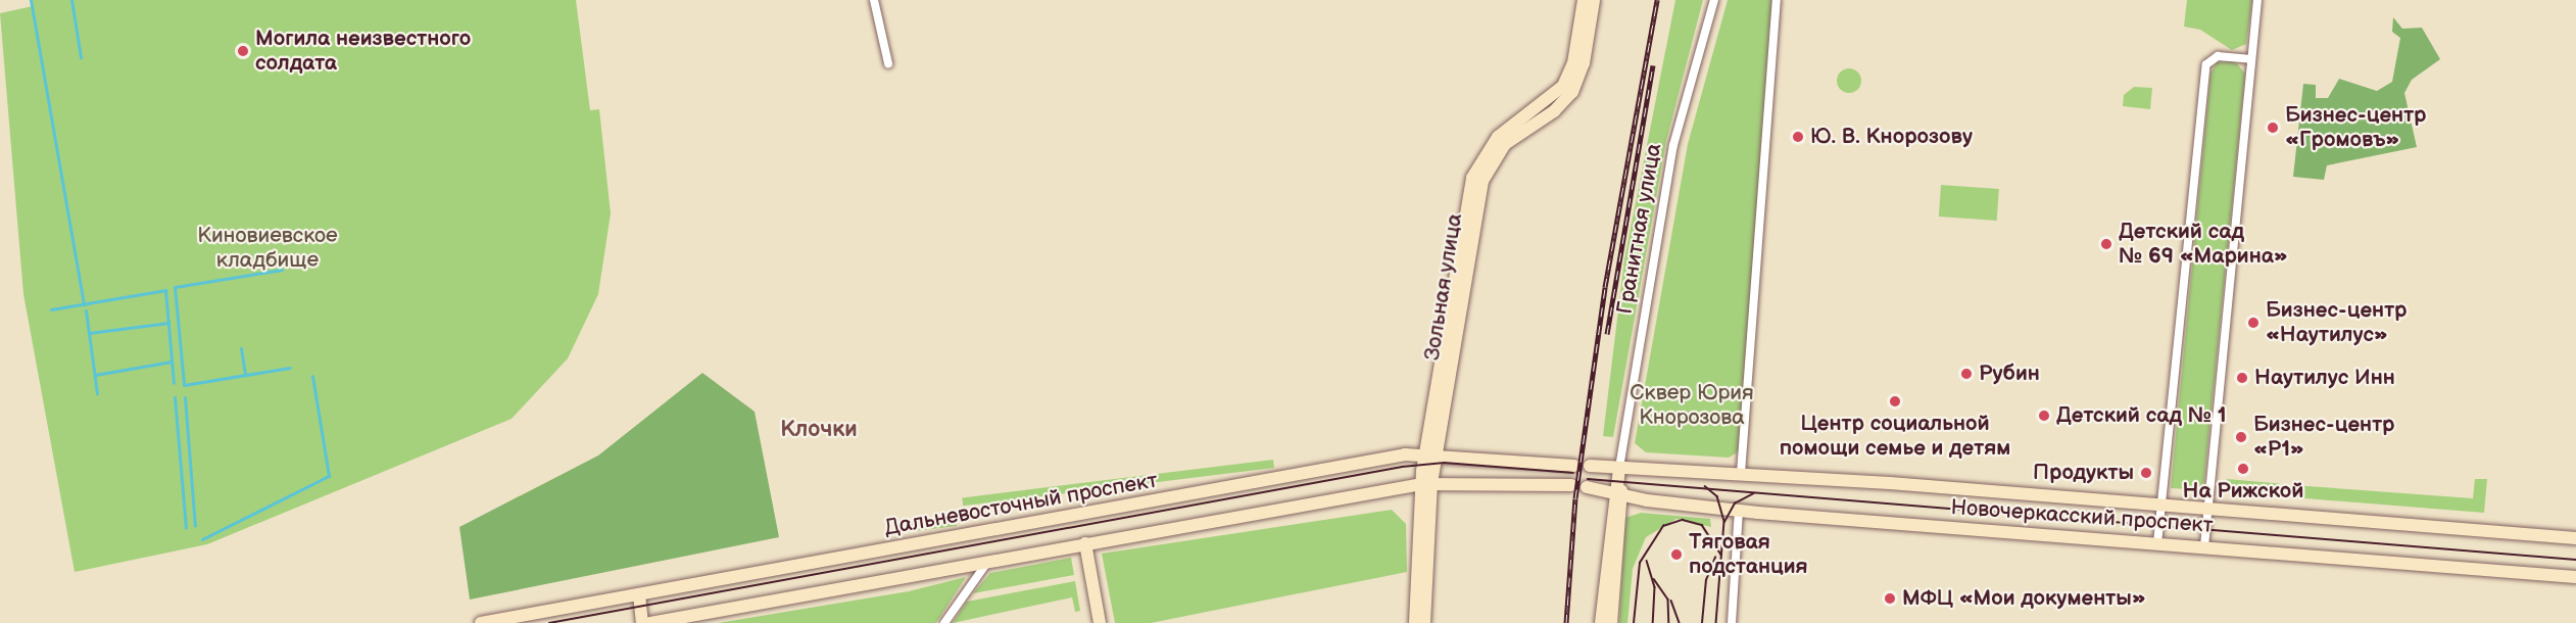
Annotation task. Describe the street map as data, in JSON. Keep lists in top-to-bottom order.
{
  "streets": {
    "main road": [
      "Гранитная улица",
      "Зольная улица",
      "Дальневосточный проспект",
      "Новочеркасский проспект"
    ]
  },
  "crossings": [
    ["Гранитная улица", "Новочеркасский проспект"],
    ["Зольная улица", "Дальневосточный проспект"]
  ],
  "districts": ["Клочки"],
  "parks": ["Киновиевское кладбище", "Сквер Юрия Кнорозова"],
  "places": [
    "Могила неизвестного солдата",
    "Бизнес-центр «Громовъ»",
    "Ю. В. Кнорозову",
    "Детский сад № 69 «Марина»",
    "Бизнес-центр «Наутилус»",
    "Рубин",
    "Наутилус Инн",
    "Центр социальной помощи семье и детям",
    "Детский сад № 1",
    "Бизнес-центр «Р1»",
    "На Рижской",
    "Продукты",
    "Тяговая подстанция",
    "МФЦ «Мои документы»"
  ]
}
